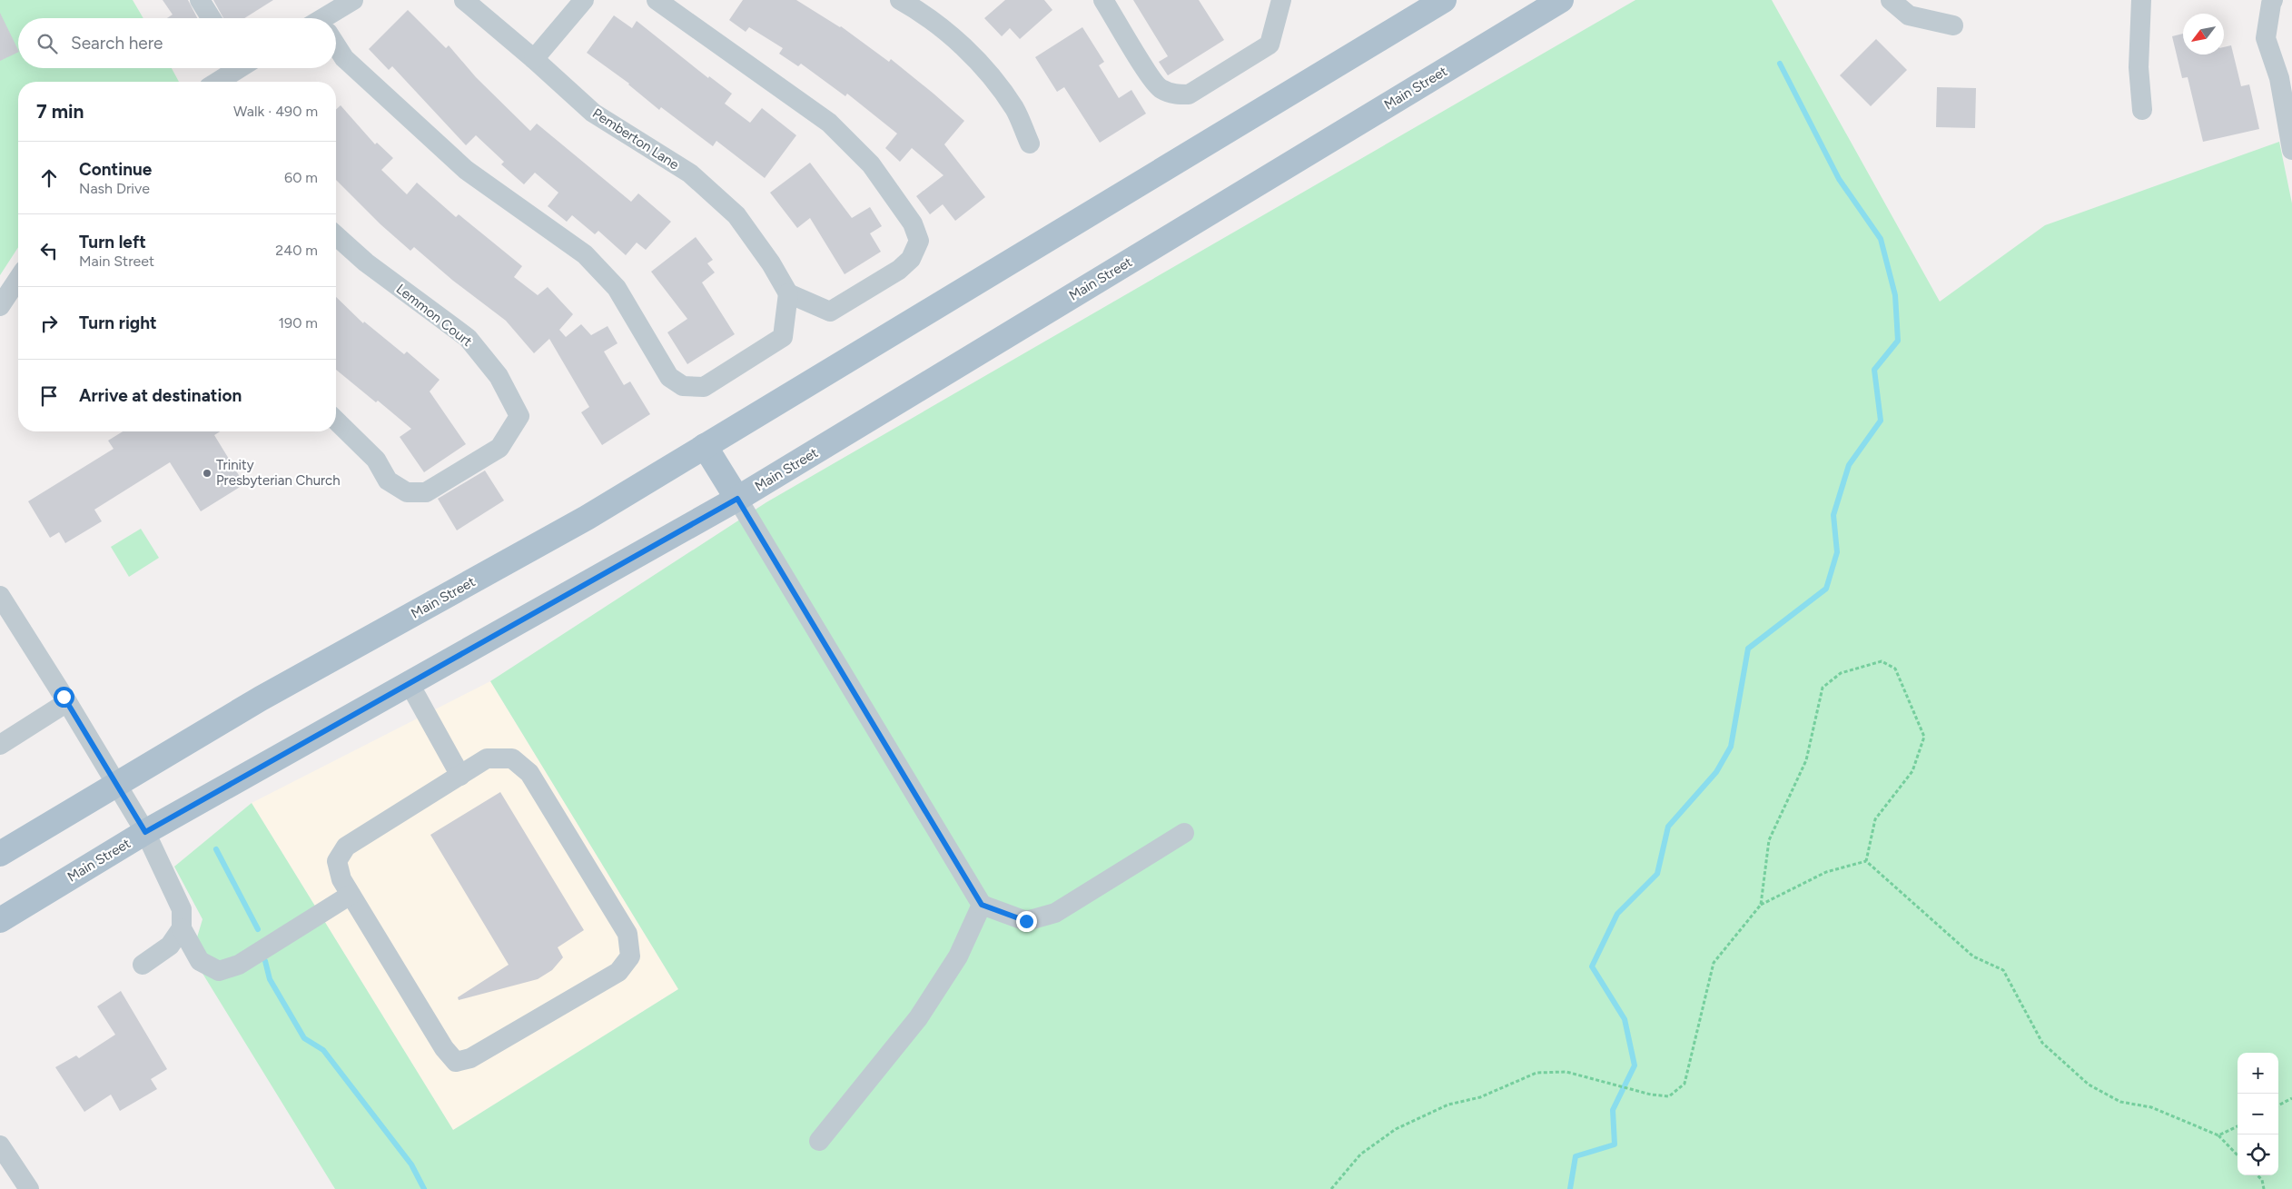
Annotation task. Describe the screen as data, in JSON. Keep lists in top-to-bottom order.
{
  "streets": {
    "main road": ["Main Street"],
    "street": ["Pemberton Lane", "Lemmon Court"]
  },
  "places": ["Trinity Presbyterian Church"],
  "north": "bottom left",
  "page": {
    "search": "Search here",
    "heading": ["7 min", "Walk · 490 m"],
    "list": [
      ["Continue", "Nash Drive", "60 m"],
      ["Turn left", "Main Street", "240 m"],
      ["Turn right", "190 m"],
      "Arrive at destination"
    ],
    "map_buttons": ["+", "−"]
  }
}
